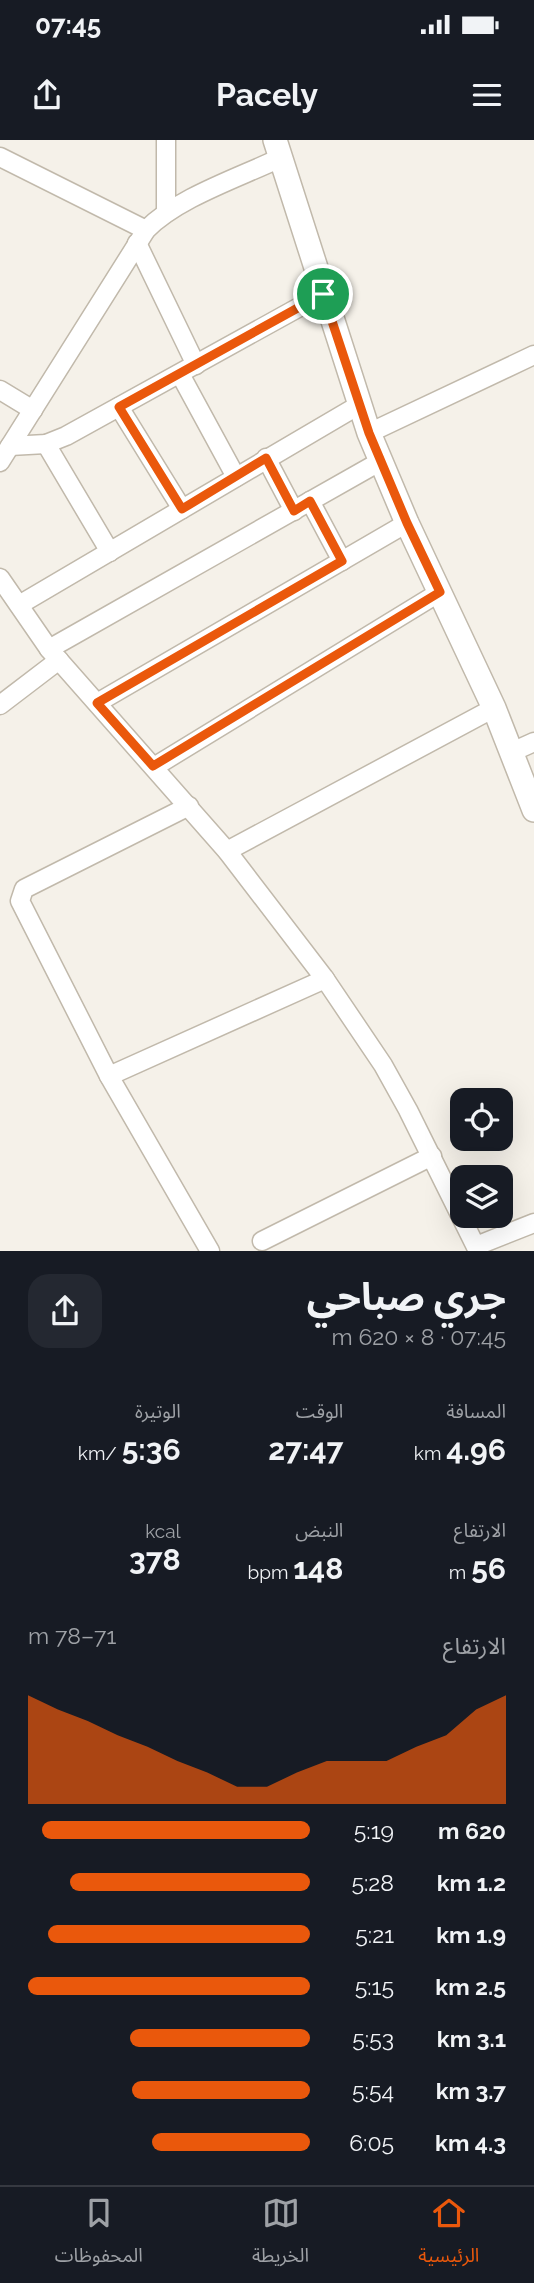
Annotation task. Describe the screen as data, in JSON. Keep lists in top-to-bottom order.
{
  "page": {
    "status": "07:45",
    "header": "Pacely",
    "heading": ["جري صباحي", "07:45 · 8 × 620 m"],
    "stats": [
      ["المسافة", "4.96 km"],
      ["الوقت", "27:47"],
      ["الوتيرة", "5:36 /km"],
      ["الارتفاع", "56 m"],
      ["النبض", "148 bpm"],
      ["kcal", "378"]
    ],
    "chart": ["الارتفاع", "71–78 m"],
    "list": [
      {
        "name": "620 m",
        "note": "5:19"
      },
      {
        "name": "1.2 km",
        "note": "5:28"
      },
      {
        "name": "1.9 km",
        "note": "5:21"
      },
      {
        "name": "2.5 km",
        "note": "5:15"
      },
      {
        "name": "3.1 km",
        "note": "5:53"
      },
      {
        "name": "3.7 km",
        "note": "5:54"
      },
      {
        "name": "4.3 km",
        "note": "6:05"
      }
    ],
    "tabs": ["الرئيسية", "الخريطة", "المحفوظات"]
  }
}
